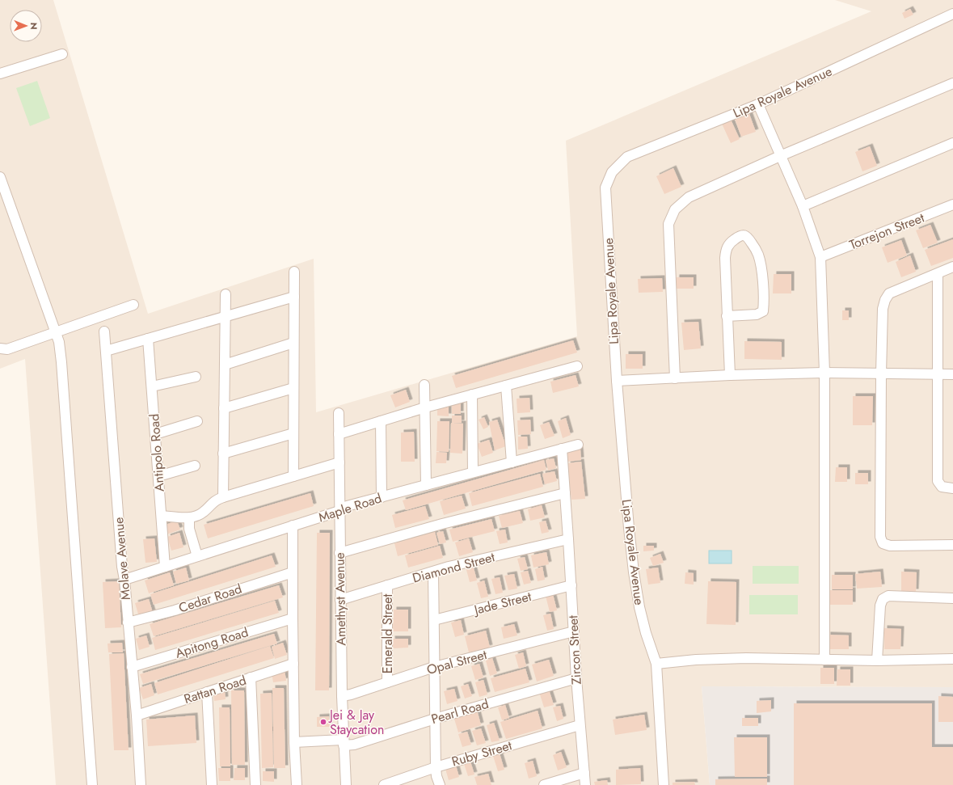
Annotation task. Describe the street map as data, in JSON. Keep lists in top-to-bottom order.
{
  "streets": {
    "street": [
      "Lipa Royale Avenue",
      "Torrejon Street",
      "Antipolo Road",
      "Maple Road",
      "Molave Avenue",
      "Diamond Street",
      "Cedar Road",
      "Amethyst Avenue",
      "Jade Street",
      "Emerald Street",
      "Apitong Road",
      "Zircon Street",
      "Opal Street",
      "Rattan Road",
      "Pearl Road",
      "Ruby Street"
    ]
  },
  "crossings": [
    ["Antipolo Road", "Maple Road"],
    ["Maple Road", "Molave Avenue"],
    ["Maple Road", "Amethyst Avenue"],
    ["Maple Road", "Zircon Street"],
    ["Molave Avenue", "Cedar Road"],
    ["Molave Avenue", "Apitong Road"],
    ["Molave Avenue", "Rattan Road"],
    ["Diamond Street", "Amethyst Avenue"],
    ["Diamond Street", "Emerald Street"],
    ["Diamond Street", "Zircon Street"],
    ["Amethyst Avenue", "Opal Street"],
    ["Amethyst Avenue", "Pearl Road"],
    ["Jade Street", "Zircon Street"],
    ["Emerald Street", "Opal Street"],
    ["Zircon Street", "Opal Street"],
    ["Zircon Street", "Pearl Road"],
    ["Zircon Street", "Ruby Street"]
  ],
  "places": ["Jei & Jay Staycation"],
  "north": "right"
}
